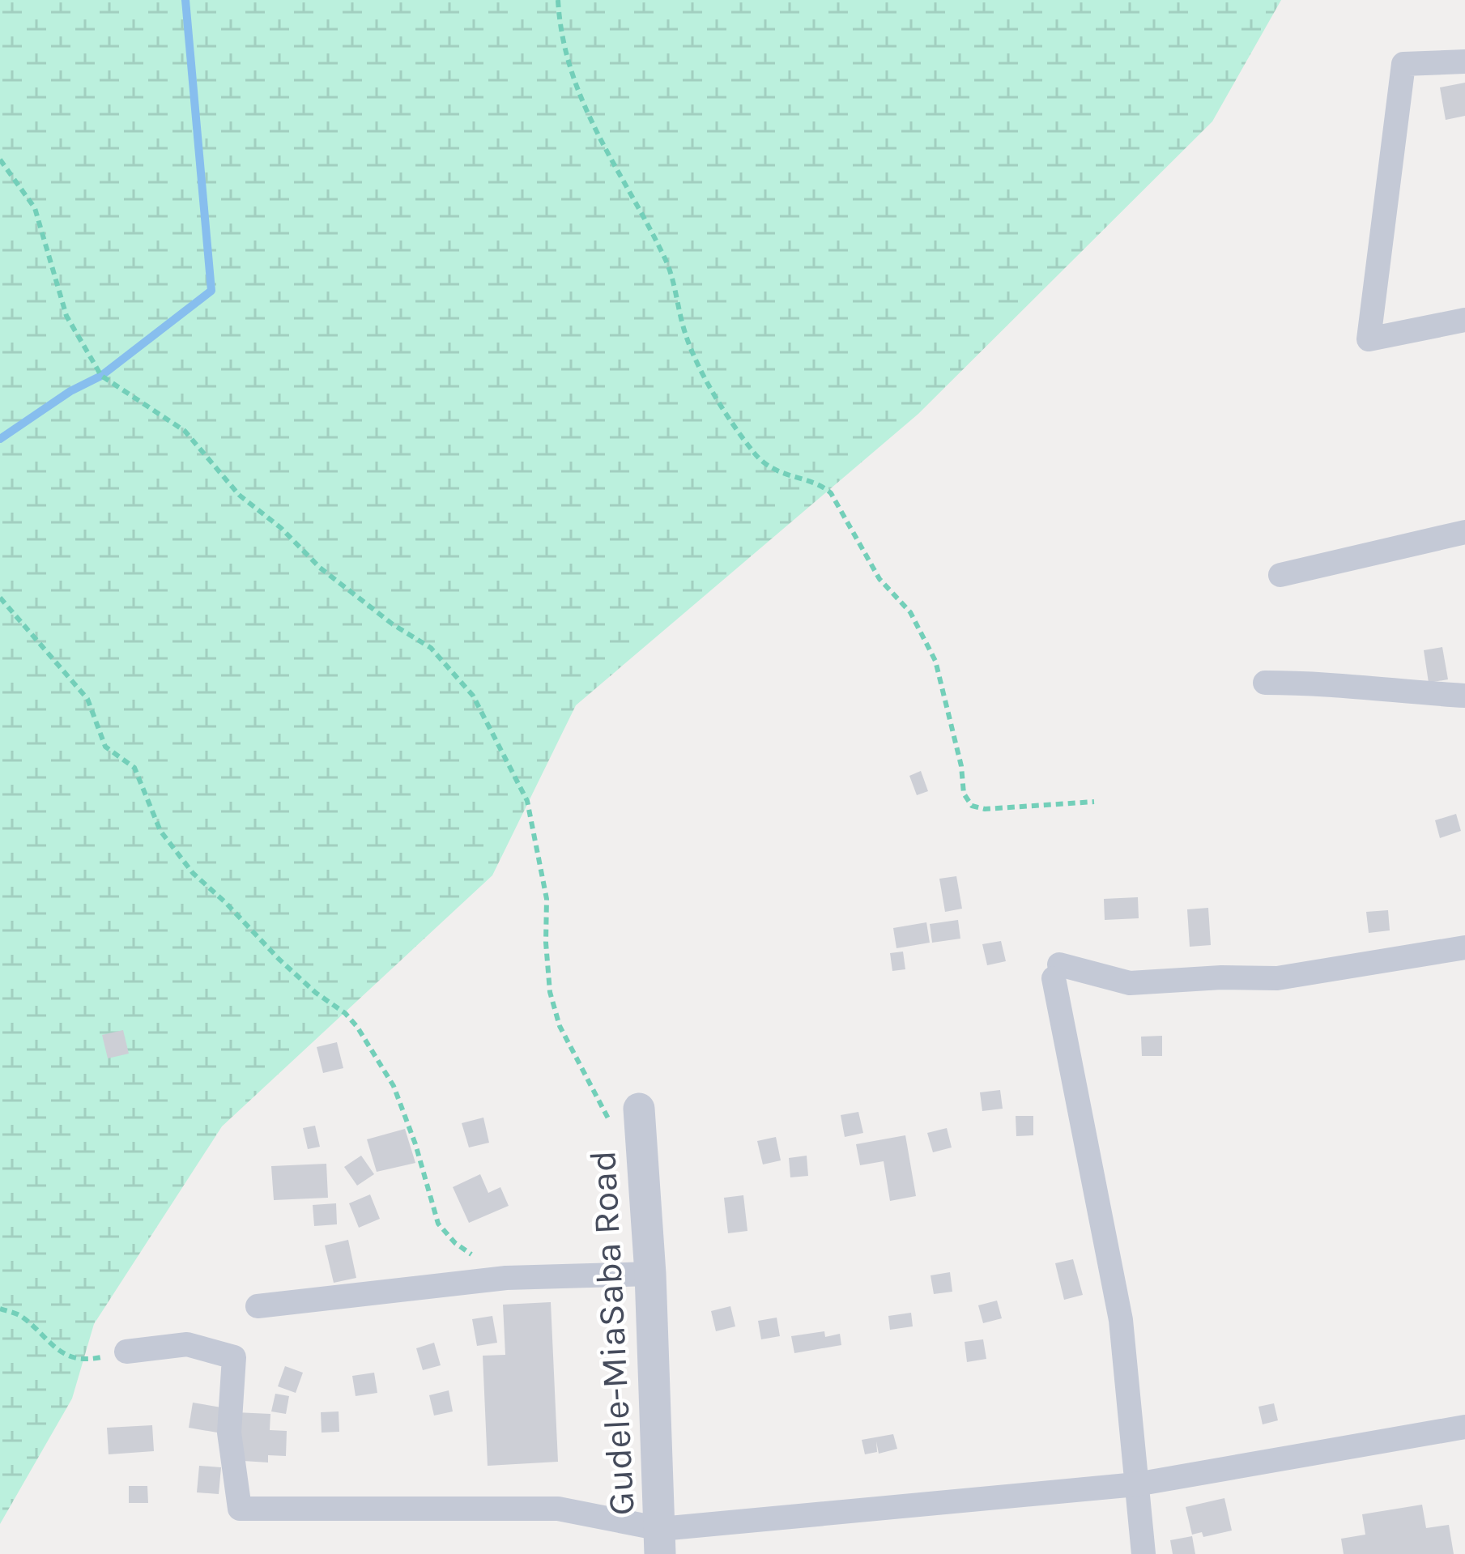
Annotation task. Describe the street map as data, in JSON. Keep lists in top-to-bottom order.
{
  "streets": {
    "street": ["Gudele-MiaSaba Road"]
  }
}
